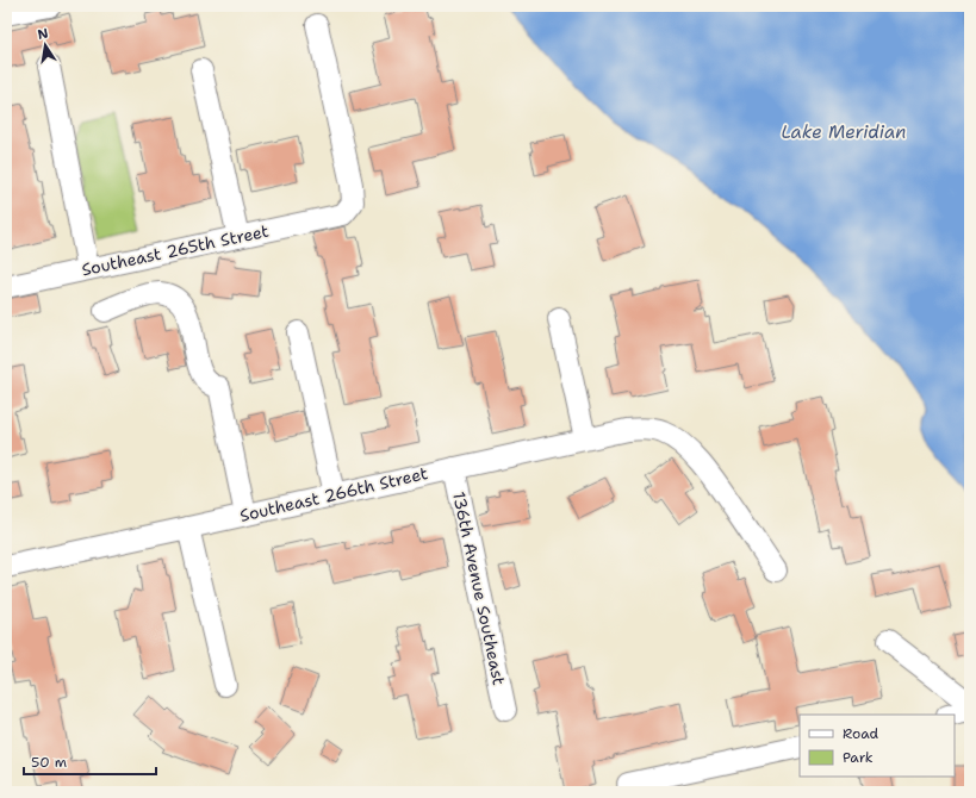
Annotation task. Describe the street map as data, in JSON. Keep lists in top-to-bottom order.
{
  "streets": {
    "street": ["Southeast 265th Street", "Southeast 266th Street", "136th Avenue Southeast"]
  },
  "crossings": [
    ["Southeast 266th Street", "136th Avenue Southeast"]
  ],
  "water": ["Lake Meridian"],
  "legend": ["Road", "Park"],
  "scale_bar": "50 m",
  "north": "top"
}
